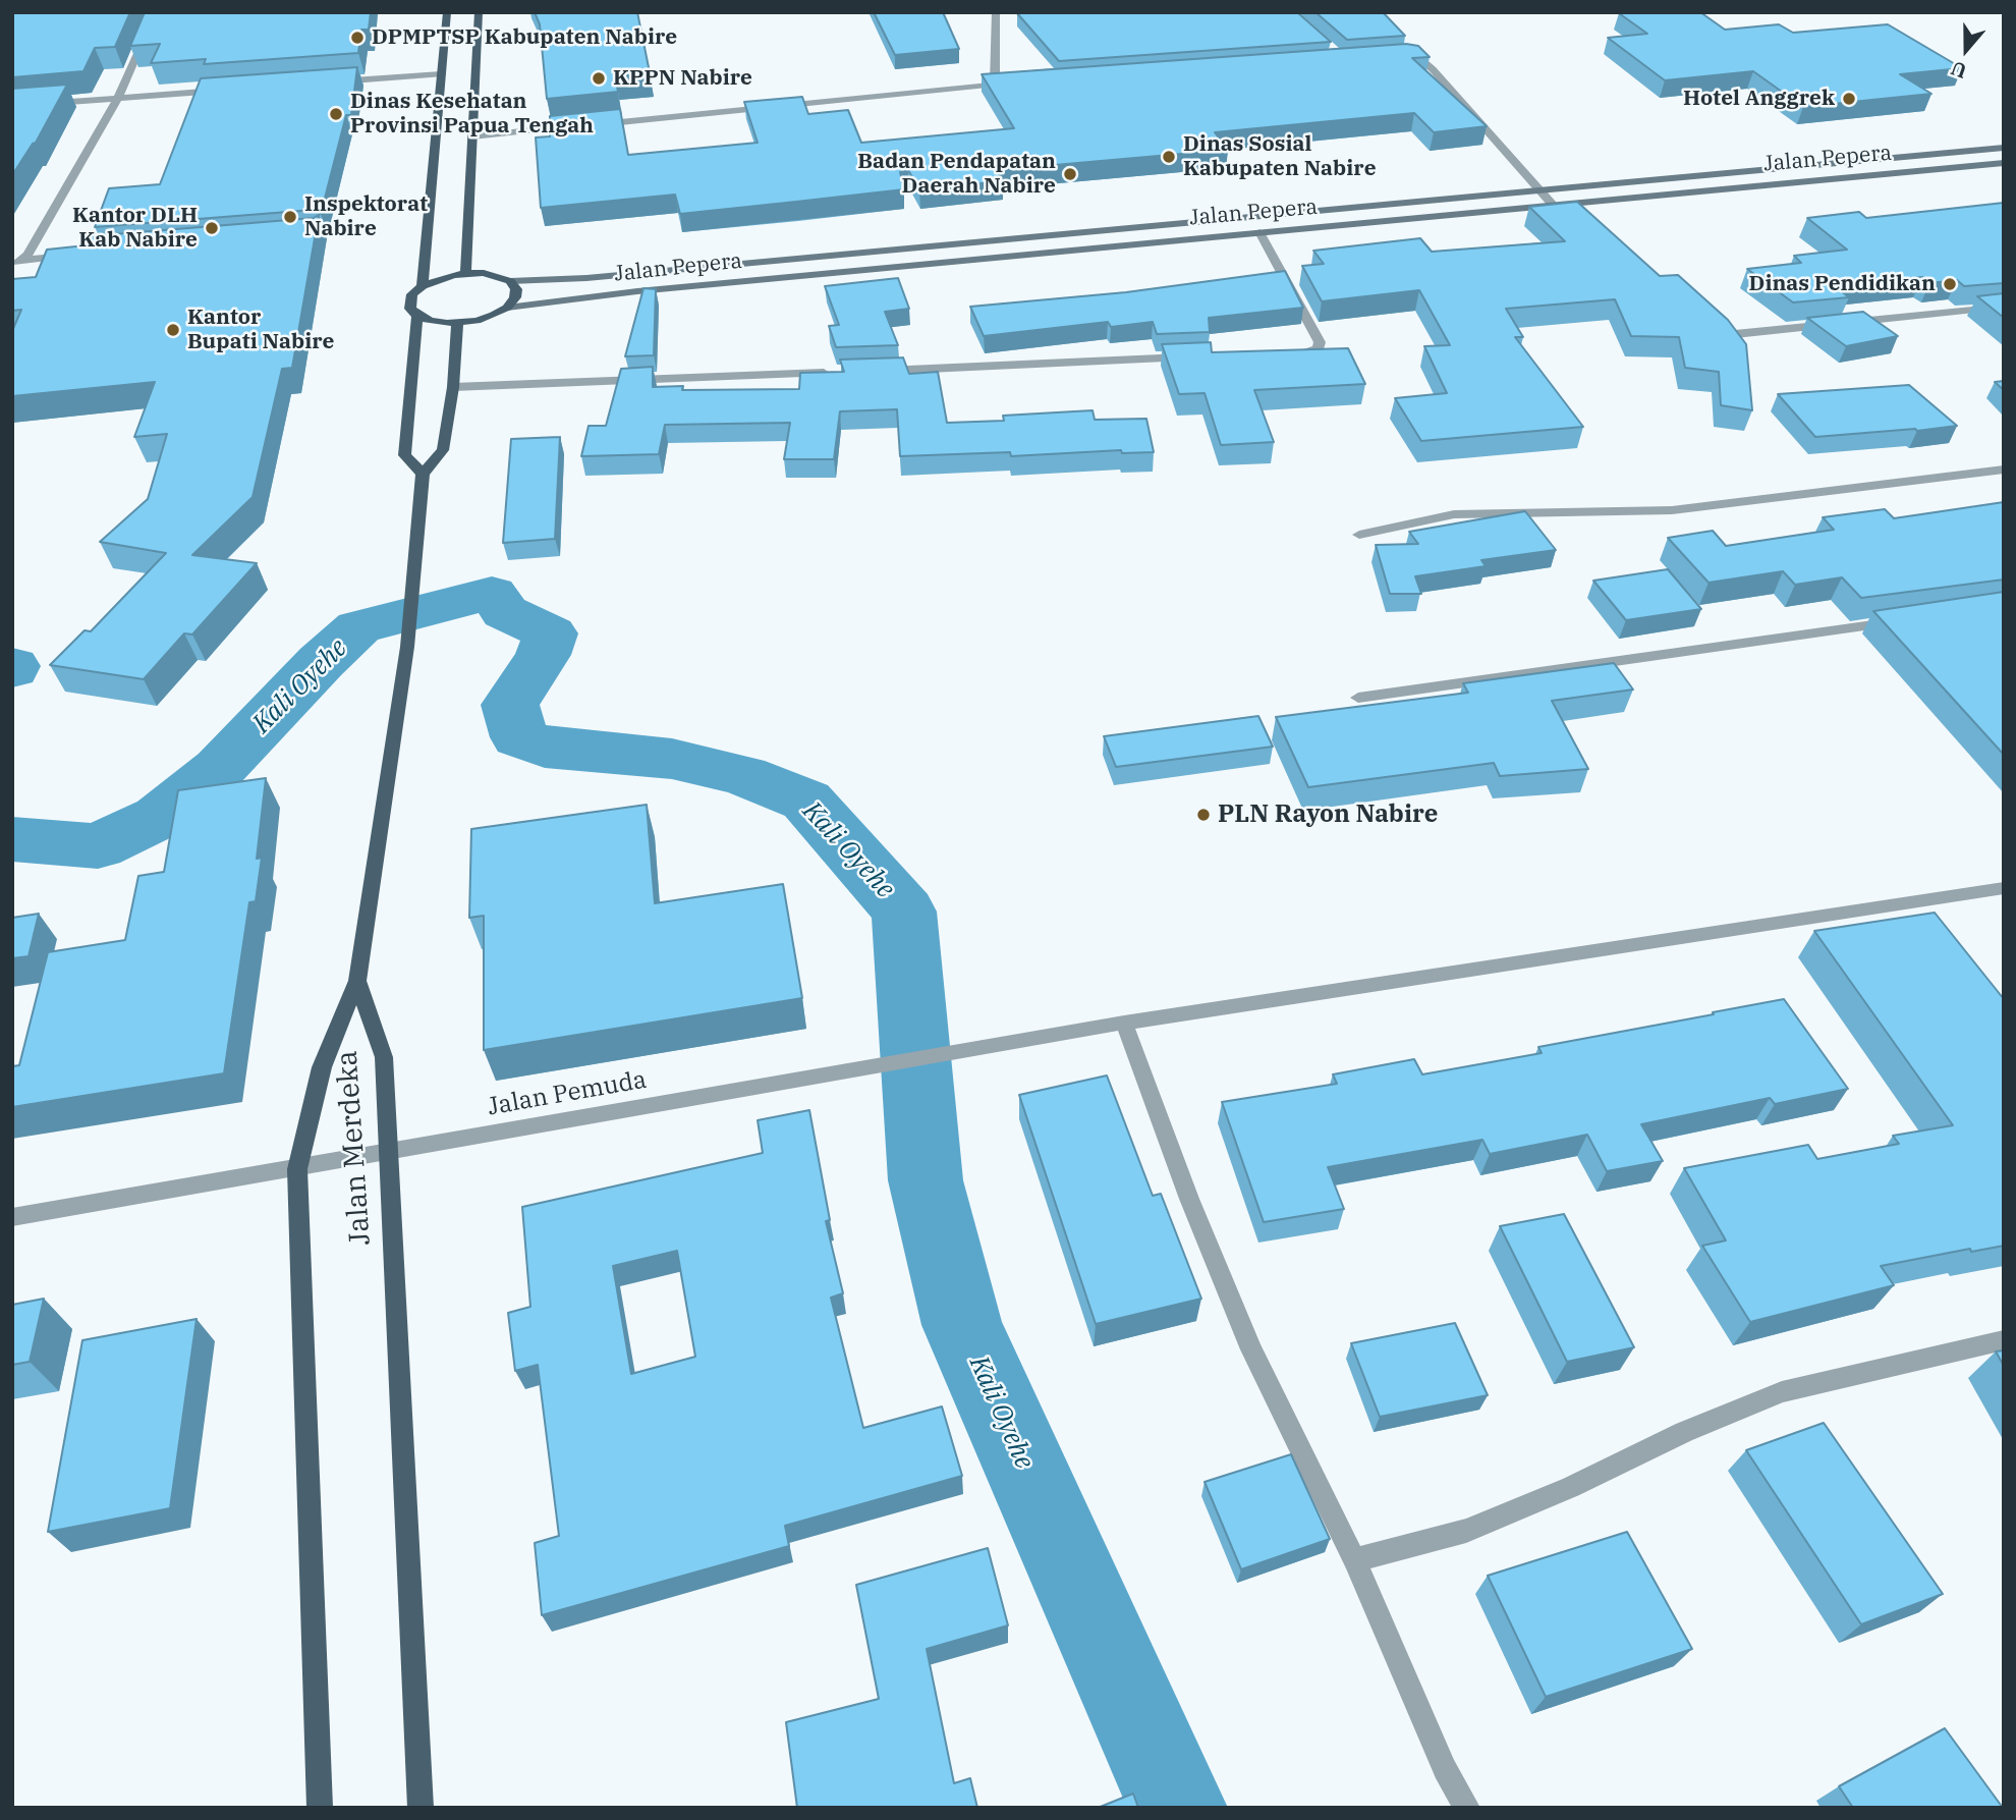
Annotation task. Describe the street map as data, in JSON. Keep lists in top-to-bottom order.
{
  "streets": {
    "main road": ["Jalan Pepera", "Jalan Merdeka"],
    "street": ["Jalan Pemuda"]
  },
  "crossings": [
    ["Jalan Pemuda", "Jalan Merdeka"]
  ],
  "water": ["Kali Oyehe"],
  "places": [
    "DPMPTSP Kabupaten Nabire",
    "KPPN Nabire",
    "Hotel Anggrek",
    "Dinas Kesehatan Provinsi Papua Tengah",
    "Dinas Sosial Kabupaten Nabire",
    "Badan Pendapatan Daerah Nabire",
    "Inspektorat Nabire",
    "Kantor DLH Kab Nabire",
    "Dinas Pendidikan",
    "Kantor Bupati Nabire",
    "PLN Rayon Nabire"
  ],
  "north": "bottom"
}
